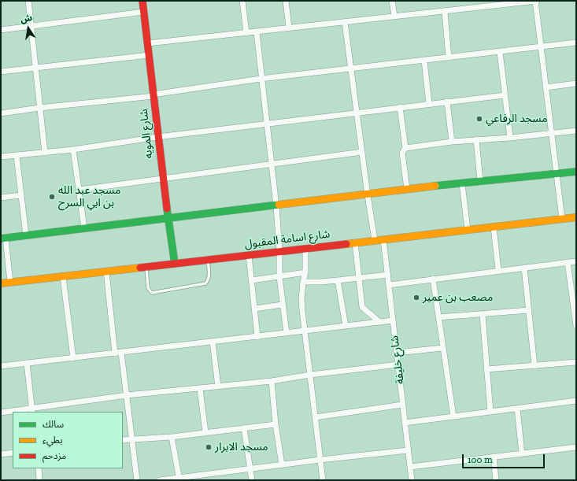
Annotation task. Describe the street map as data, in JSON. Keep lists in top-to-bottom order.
{
  "streets": {
    "street": ["شارع المويه", "شارع اسامة المقبول", "شارع خليفة"]
  },
  "crossings": [
    ["شارع المويه", "شارع اسامة المقبول"],
    ["شارع اسامة المقبول", "شارع خليفة"]
  ],
  "places": [
    "مسجد الرفاعي",
    "مسجد عبد الله بن ابي السرح",
    "مصعب بن عمير",
    "مسجد الابرار"
  ],
  "legend": ["سالك", "بطيء", "مزدحم"],
  "scale_bar": "100 m",
  "north": "top"
}
